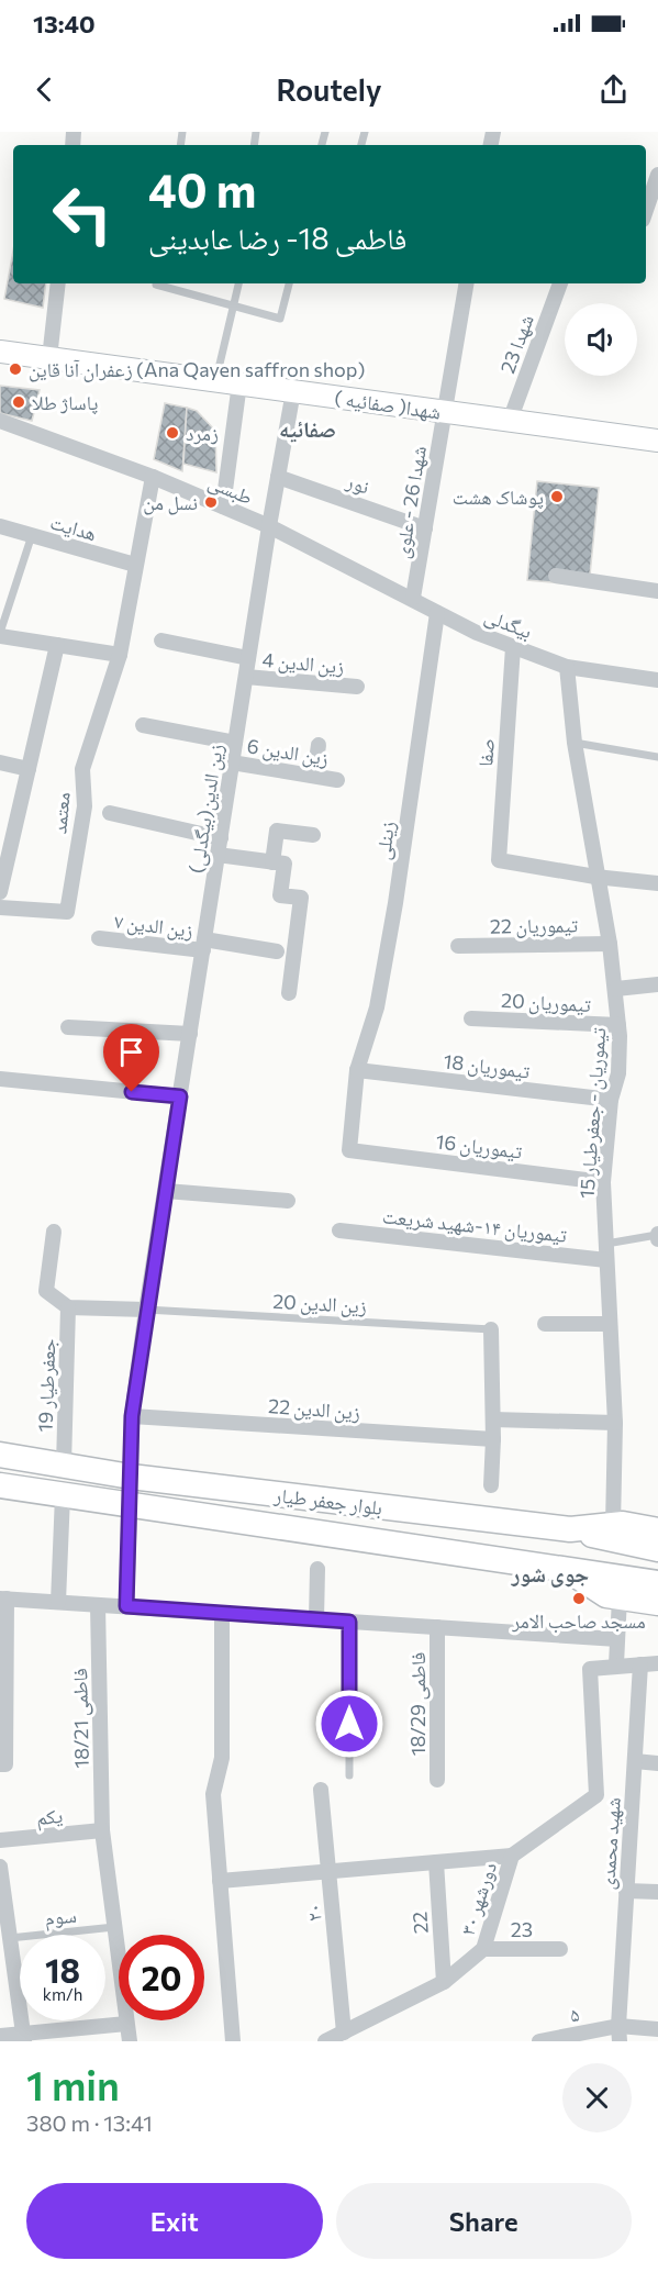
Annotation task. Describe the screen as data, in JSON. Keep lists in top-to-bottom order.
{
  "streets": {
    "main road": ["شهدا( صفائیه )", "بلوار جعفر طیار"],
    "street": [
      "شهدا 23",
      "نور",
      "طبسی",
      "شهدا 26 - علوی",
      "هدایت",
      "بیگدلی",
      "زین الدین 4",
      "زین الدین 6",
      "صفا",
      "زین الدین(بیگدلی)",
      "معتمد",
      "زینلی",
      "زین الدین ۷",
      "تیموریان 22",
      "تیموریان 20",
      "تیموریان 18",
      "تیموریان - جعفرطیار 15",
      "تیموریان 16",
      "تیموریان ۱۴-شهید شریعت",
      "جعفرطیار 19",
      "زین الدین 22",
      "فاطمی 18/29",
      "فاطمی 18/21",
      "یکم",
      "شهید محمدی",
      "دورشهر ۳۰",
      "۲۰",
      "22",
      "23",
      "۵"
    ],
    "lane": ["زین الدین 20", "سوم"]
  },
  "crossings": [
    ["شهدا 23", "شهدا( صفائیه )"],
    ["شهدا( صفائیه )", "شهدا 26 - علوی"],
    ["شهدا( صفائیه )", "زین الدین(بیگدلی)"],
    ["نور", "شهدا 26 - علوی"],
    ["نور", "زین الدین(بیگدلی)"],
    ["طبسی", "شهدا 26 - علوی"],
    ["طبسی", "بیگدلی"],
    ["طبسی", "زین الدین(بیگدلی)"],
    ["طبسی", "معتمد"],
    ["طبسی", "زینلی"],
    ["هدایت", "معتمد"],
    ["بیگدلی", "صفا"],
    ["بیگدلی", "زینلی"],
    ["بیگدلی", "تیموریان - جعفرطیار 15"],
    ["زین الدین 4", "زین الدین(بیگدلی)"],
    ["زین الدین 6", "زین الدین(بیگدلی)"],
    ["صفا", "تیموریان - جعفرطیار 15"],
    ["زین الدین(بیگدلی)", "زین الدین ۷"],
    ["زین الدین(بیگدلی)", "زین الدین 20"],
    ["زین الدین(بیگدلی)", "زین الدین 22"],
    ["زین الدین(بیگدلی)", "بلوار جعفر طیار"],
    ["زینلی", "تیموریان 18"],
    ["زینلی", "تیموریان 16"],
    ["تیموریان 22", "تیموریان - جعفرطیار 15"],
    ["تیموریان 20", "تیموریان - جعفرطیار 15"],
    ["تیموریان 18", "تیموریان - جعفرطیار 15"],
    ["تیموریان - جعفرطیار 15", "تیموریان 16"],
    ["تیموریان - جعفرطیار 15", "تیموریان ۱۴-شهید شریعت"],
    ["تیموریان - جعفرطیار 15", "بلوار جعفر طیار"],
    ["جعفرطیار 19", "بلوار جعفر طیار"],
    ["فاطمی 18/21", "یکم"],
    ["فاطمی 18/21", "سوم"],
    ["شهید محمدی", "۵"],
    ["دورشهر ۳۰", "۲۰"],
    ["دورشهر ۳۰", "22"],
    ["دورشهر ۳۰", "23"]
  ],
  "districts": ["صفائیه", "جوی شور"],
  "places": [
    "زعفران آنا قاین (Ana Qayen saffron shop)",
    "پاساژ طلا",
    "زمرد",
    "پوشاک هشت",
    "نسل من",
    "مسجد صاحب الامر"
  ],
  "page": {
    "status": "13:40",
    "header": "Routely",
    "turn": ["40 m", "فاطمی 18- رضا عابدینی"],
    "speed": "18 km/h",
    "limit": "20",
    "heading": ["1 min", "380 m · 13:41"],
    "buttons": ["Exit", "Share"]
  }
}
